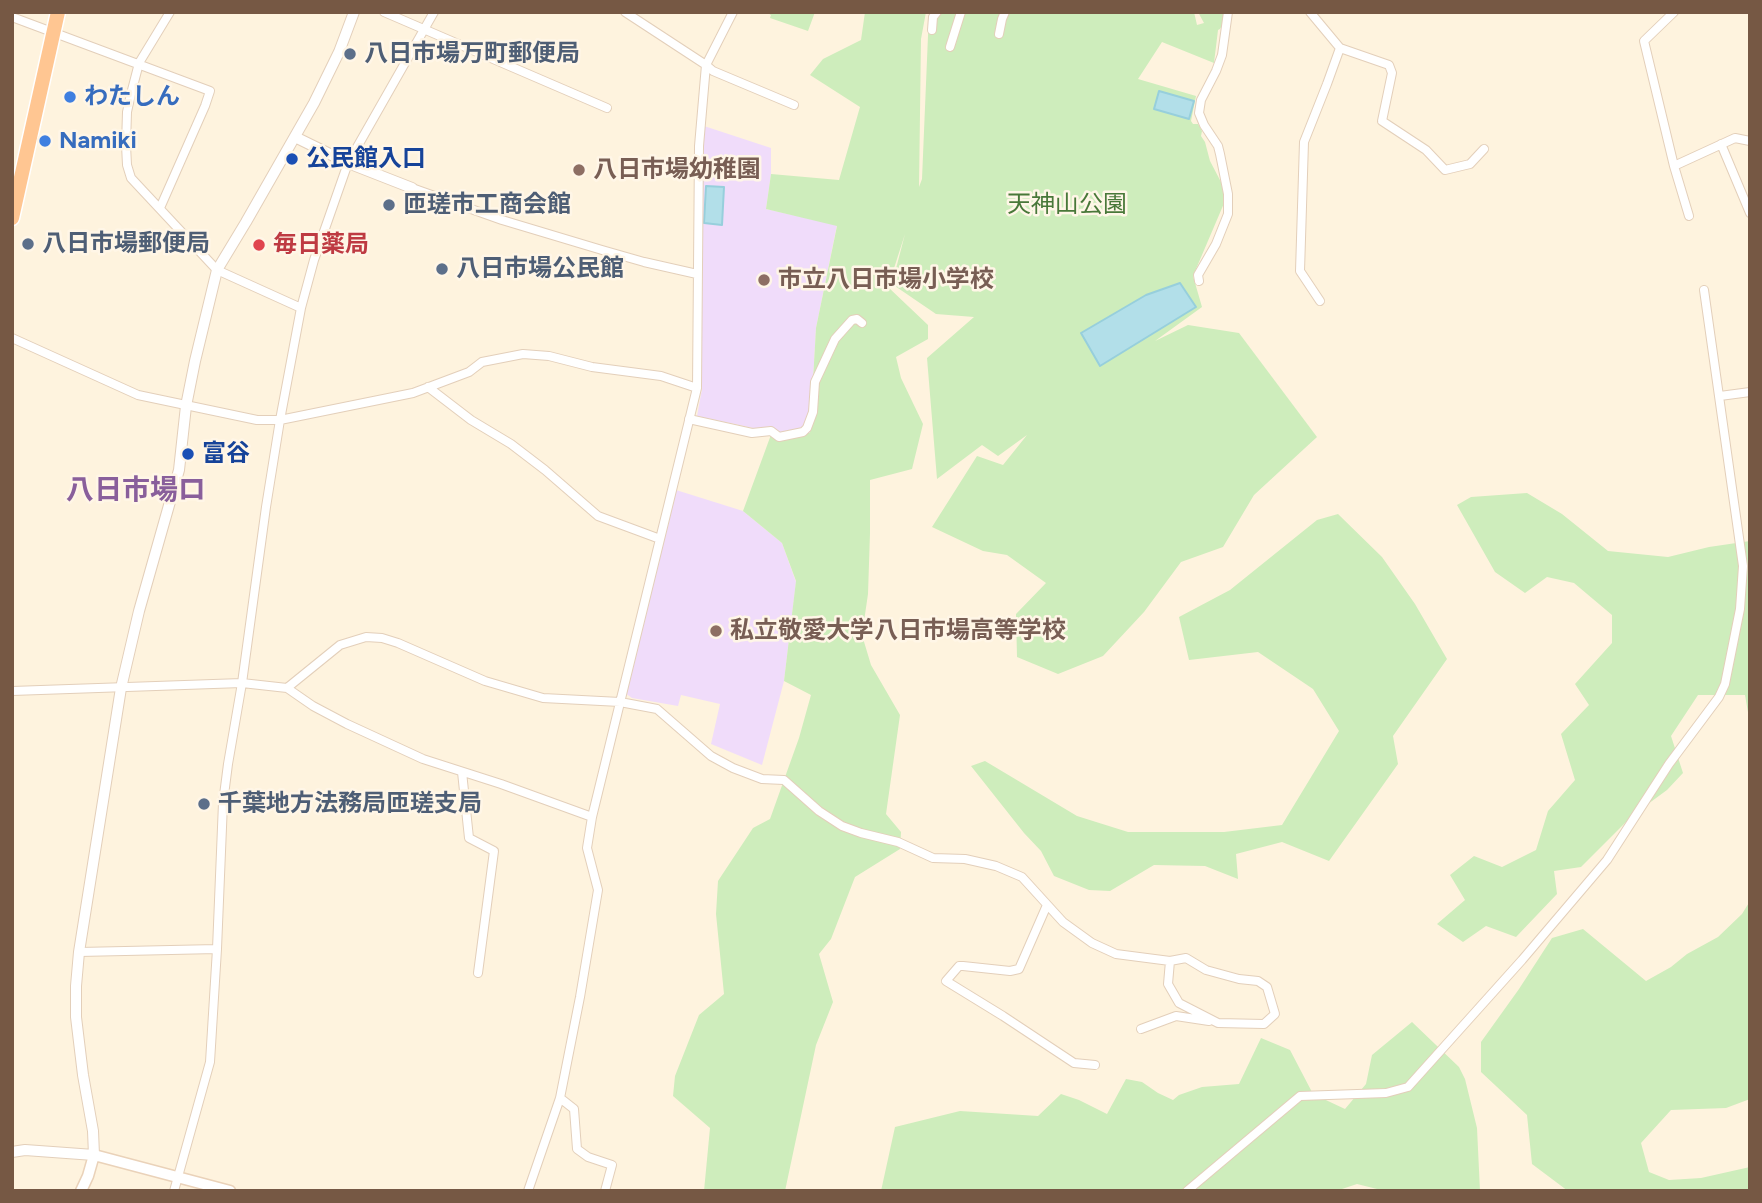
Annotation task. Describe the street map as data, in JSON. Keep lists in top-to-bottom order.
{
  "districts": ["八日市場ロ"],
  "parks": ["天神山公園"],
  "places": [
    "八日市場万町郵便局",
    "わたしん",
    "Namiki",
    "公民館入口",
    "八日市場幼稚園",
    "匝瑳市工商会館",
    "八日市場郵便局",
    "毎日薬局",
    "八日市場公民館",
    "市立八日市場小学校",
    "富谷",
    "私立敬愛大学八日市場高等学校",
    "千葉地方法務局匝瑳支局"
  ]
}
